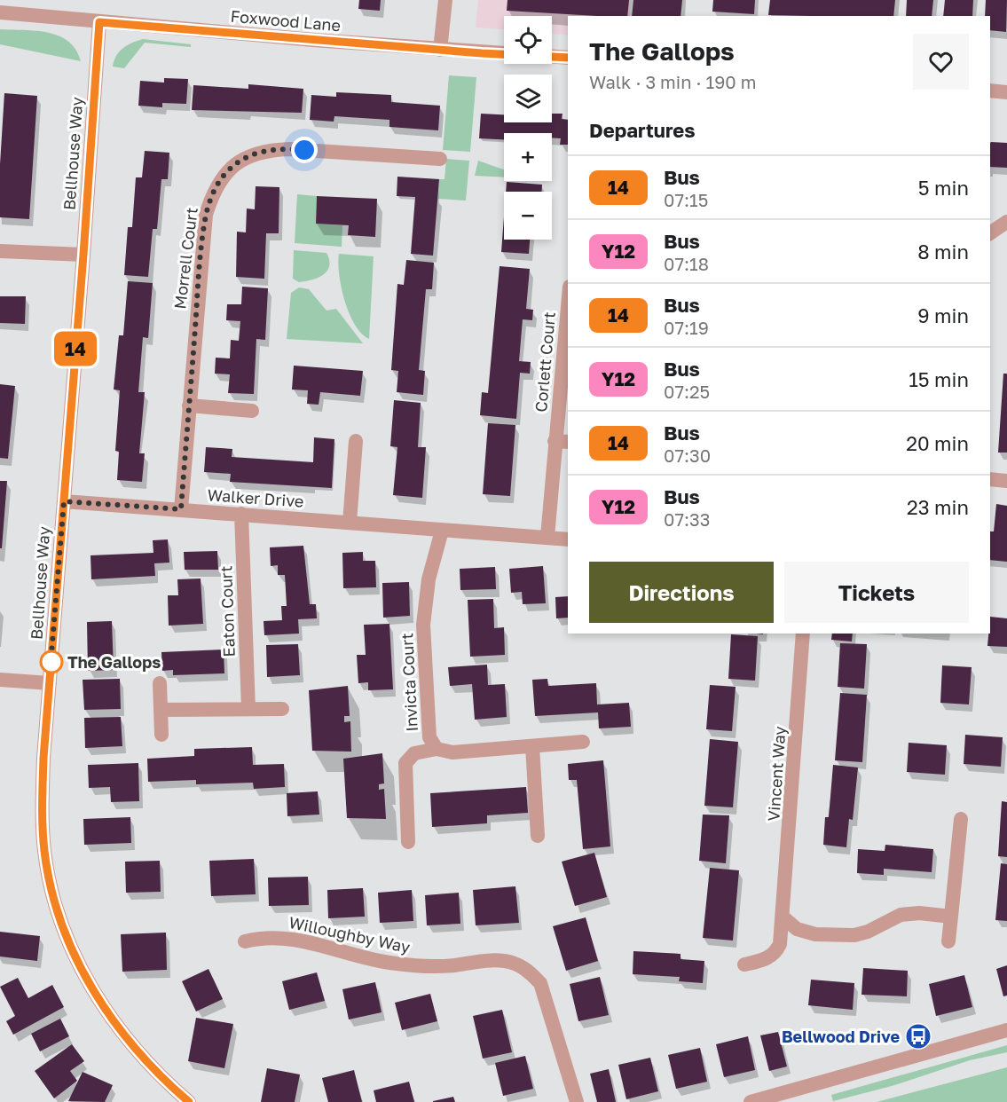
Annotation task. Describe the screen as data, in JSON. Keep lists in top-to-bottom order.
{
  "streets": {
    "street": [
      "Foxwood Lane",
      "Bellhouse Way",
      "Morrell Court",
      "Corlett Court",
      "Walker Drive",
      "Eaton Court",
      "Invicta Court",
      "Vincent Way",
      "Willoughby Way"
    ]
  },
  "crossings": [
    ["Foxwood Lane", "Bellhouse Way"],
    ["Bellhouse Way", "Walker Drive"],
    ["Morrell Court", "Walker Drive"],
    ["Corlett Court", "Walker Drive"],
    ["Walker Drive", "Eaton Court"],
    ["Walker Drive", "Invicta Court"]
  ],
  "places": {
    "other": ["The Gallops"],
    "bus stop": ["Bellwood Drive"]
  },
  "lines": ["bus line 14"],
  "page": {
    "on_map": "14",
    "map_buttons": ["+", "−"],
    "heading": [
      ["The Gallops", "Walk · 3 min · 190 m"],
      "Departures"
    ],
    "list": [
      {
        "mark": "14",
        "name": "Bus",
        "note": "07:15",
        "value": "5 min"
      },
      {
        "mark": "Y12",
        "name": "Bus",
        "note": "07:18",
        "value": "8 min"
      },
      {
        "mark": "14",
        "name": "Bus",
        "note": "07:19",
        "value": "9 min"
      },
      {
        "mark": "Y12",
        "name": "Bus",
        "note": "07:25",
        "value": "15 min"
      },
      {
        "mark": "14",
        "name": "Bus",
        "note": "07:30",
        "value": "20 min"
      },
      {
        "mark": "Y12",
        "name": "Bus",
        "note": "07:33",
        "value": "23 min"
      }
    ],
    "buttons": ["Directions", "Tickets"]
  }
}
